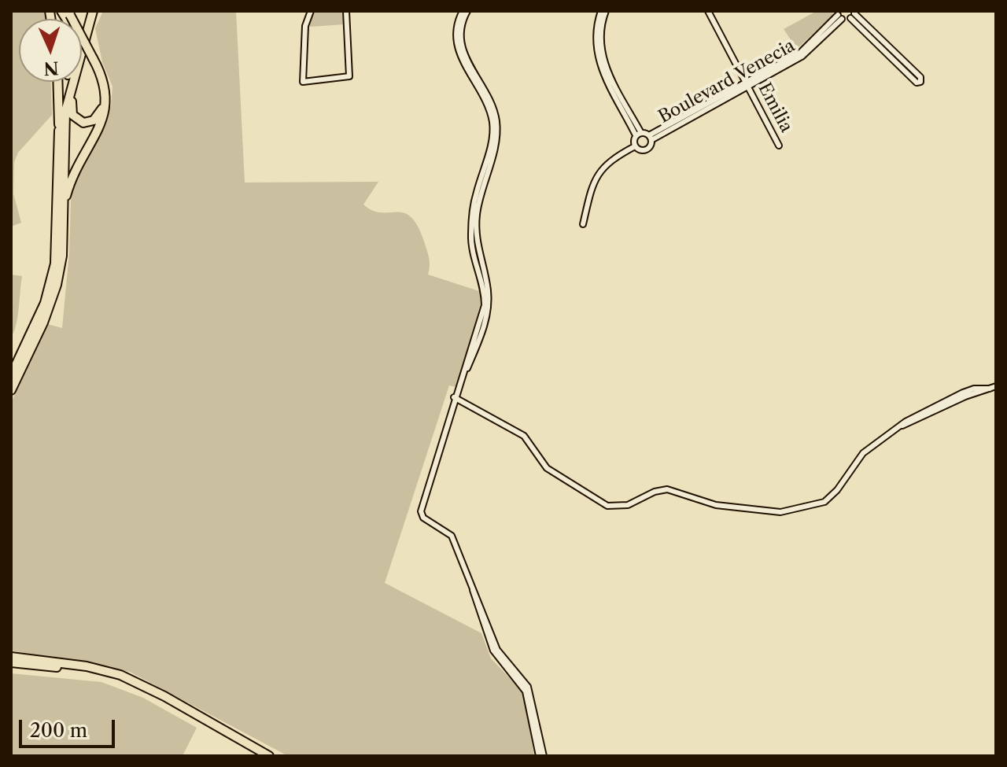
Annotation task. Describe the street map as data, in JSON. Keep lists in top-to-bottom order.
{
  "streets": {
    "street": ["Boulevard Venecia", "Emilia"]
  },
  "crossings": [
    ["Boulevard Venecia", "Emilia"]
  ],
  "scale_bar": "200 m",
  "north": "bottom"
}
